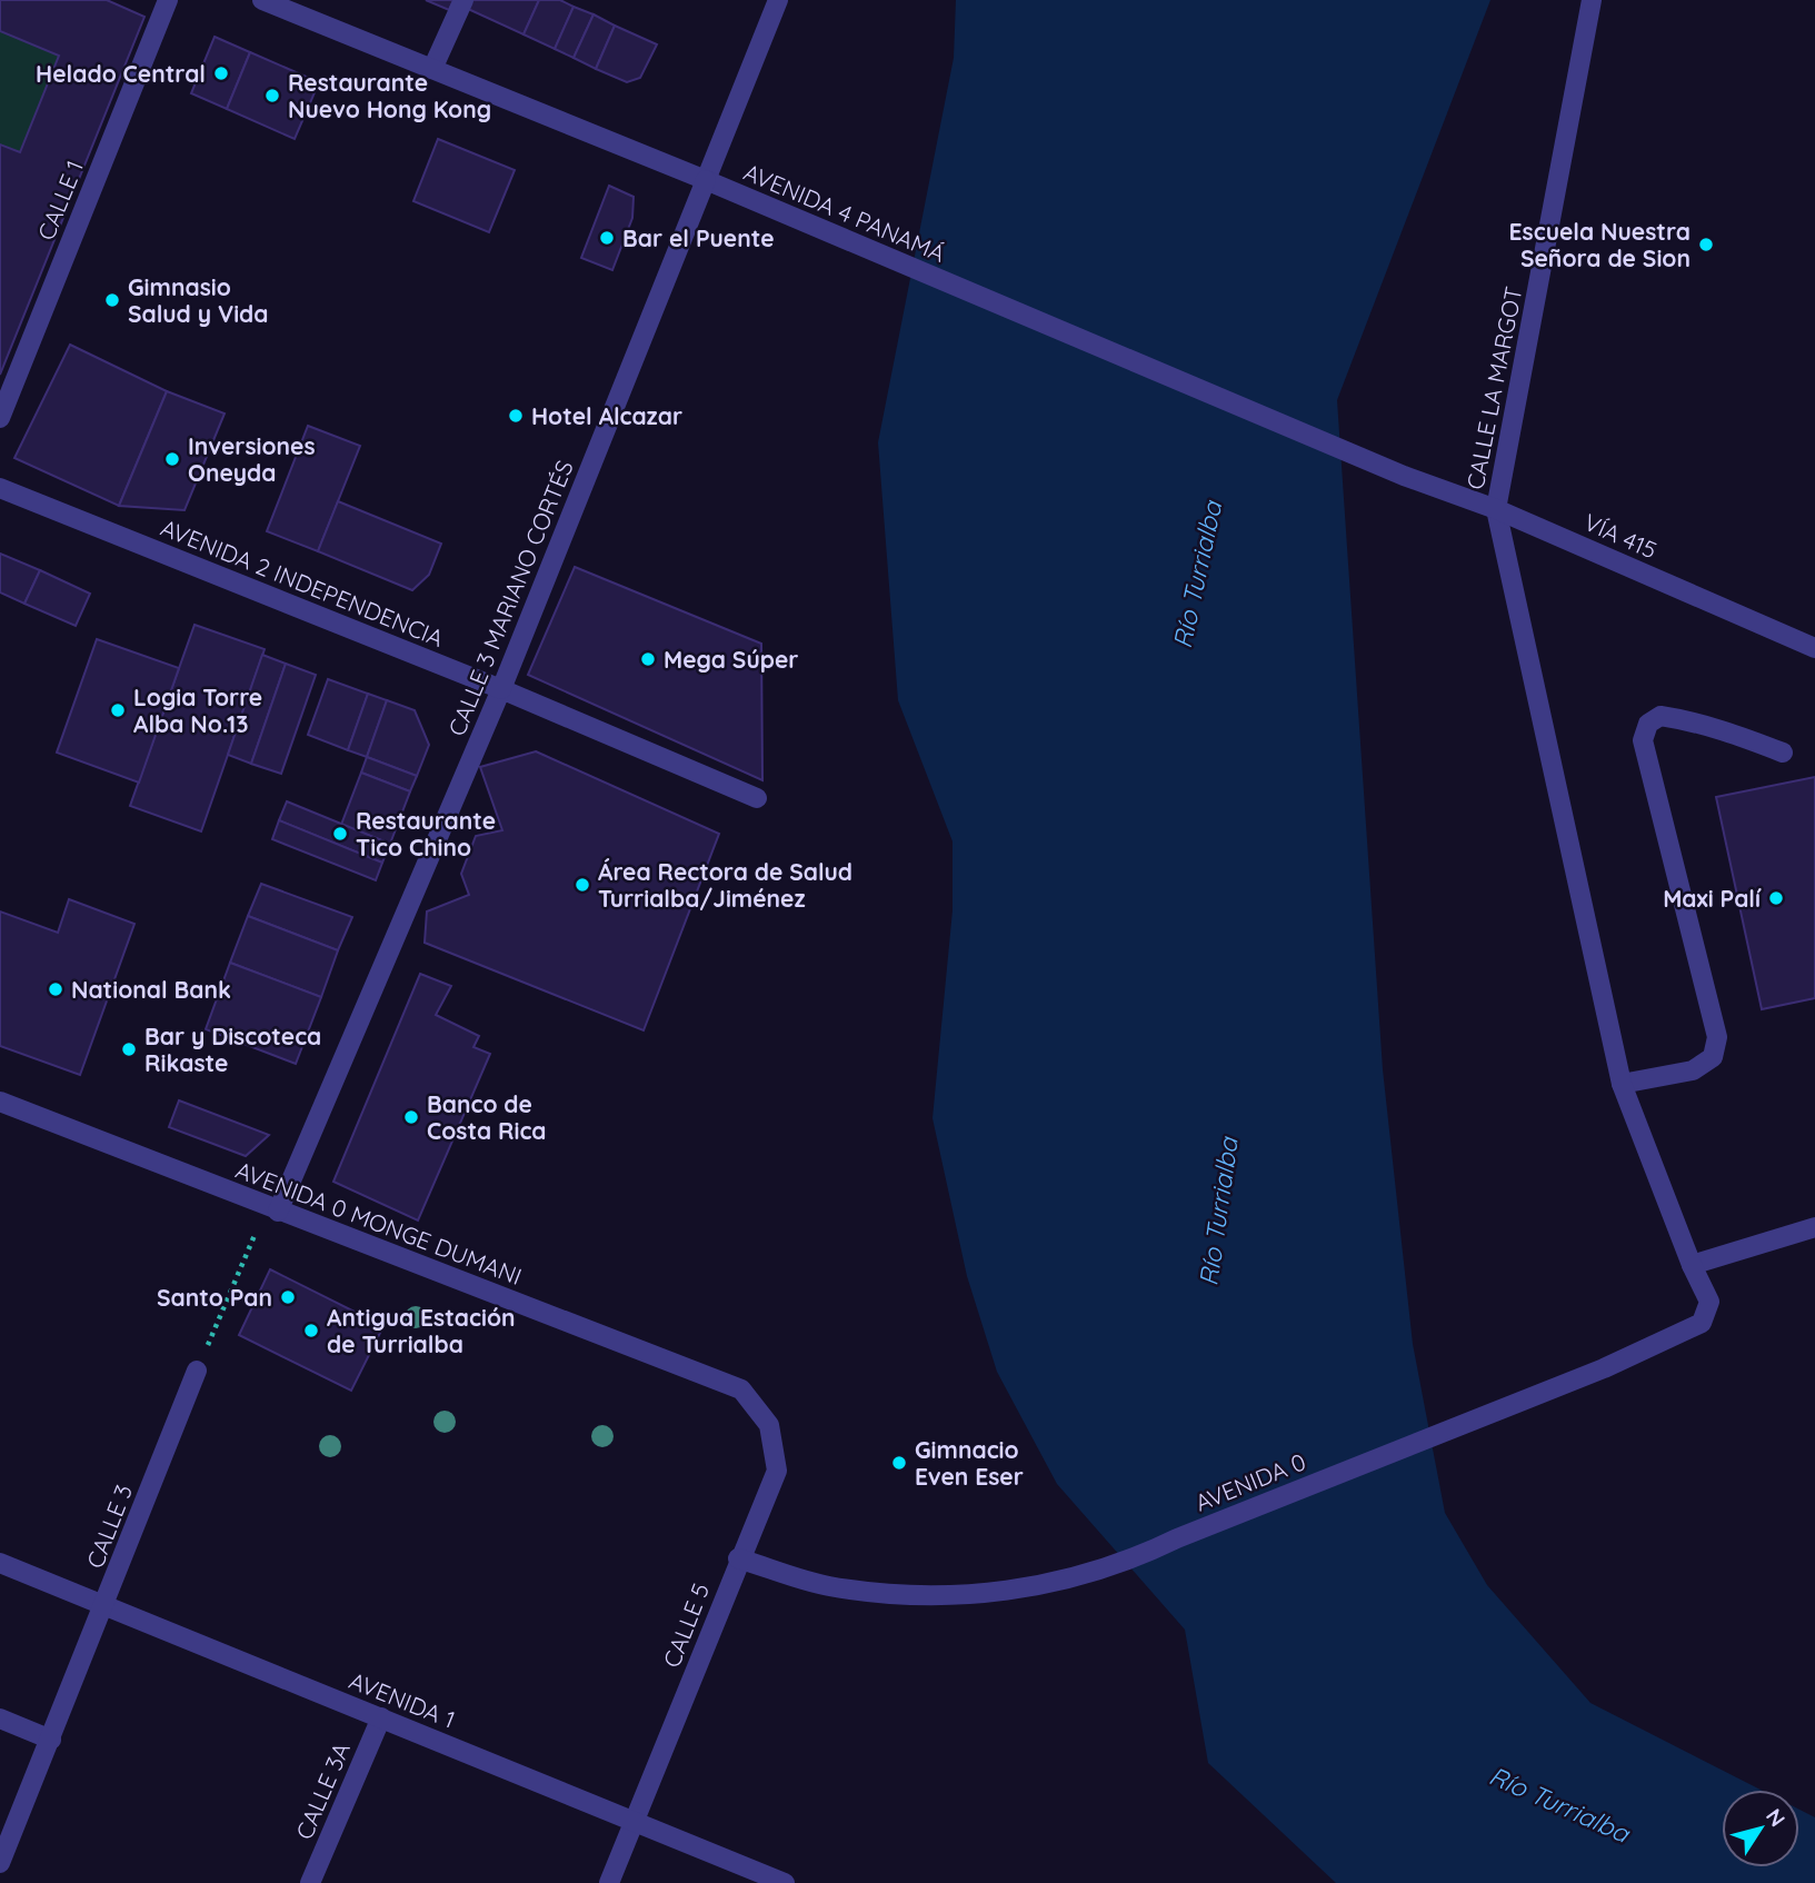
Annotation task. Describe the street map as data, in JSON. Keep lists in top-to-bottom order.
{
  "streets": {
    "street": [
      "CALLE 1",
      "AVENIDA 4 PANAMÁ",
      "CALLE LA MARGOT",
      "VÍA 415",
      "AVENIDA 2 INDEPENDENCIA",
      "CALLE 3 MARIANO CORTÉS",
      "AVENIDA 0 MONGE DUMANI",
      "AVENIDA 0",
      "CALLE 3",
      "CALLE 5",
      "AVENIDA 1",
      "CALLE 3A"
    ]
  },
  "crossings": [
    ["AVENIDA 4 PANAMÁ", "VÍA 415"],
    ["AVENIDA 4 PANAMÁ", "CALLE 3 MARIANO CORTÉS"],
    ["CALLE LA MARGOT", "VÍA 415"],
    ["CALLE LA MARGOT", "AVENIDA 0"],
    ["VÍA 415", "AVENIDA 0"],
    ["AVENIDA 2 INDEPENDENCIA", "CALLE 3 MARIANO CORTÉS"],
    ["CALLE 3 MARIANO CORTÉS", "AVENIDA 0 MONGE DUMANI"],
    ["AVENIDA 0 MONGE DUMANI", "CALLE 5"],
    ["AVENIDA 0", "CALLE 5"],
    ["CALLE 3", "AVENIDA 1"],
    ["CALLE 5", "AVENIDA 1"],
    ["AVENIDA 1", "CALLE 3A"]
  ],
  "water": ["Río Turrialba"],
  "places": [
    "Helado Central",
    "Restaurante Nuevo Hong Kong",
    "Bar el Puente",
    "Escuela Nuestra Señora de Sion",
    "Gimnasio Salud y Vida",
    "Hotel Alcazar",
    "Inversiones Oneyda",
    "Mega Súper",
    "Logia Torre Alba No.13",
    "Restaurante Tico Chino",
    "Área Rectora de Salud Turrialba/Jiménez",
    "Maxi Palí",
    "National Bank",
    "Bar y Discoteca Rikaste",
    "Banco de Costa Rica",
    "Santo Pan",
    "Antigua Estación de Turrialba",
    "Gimnacio Even Eser"
  ],
  "north": "top right"
}
